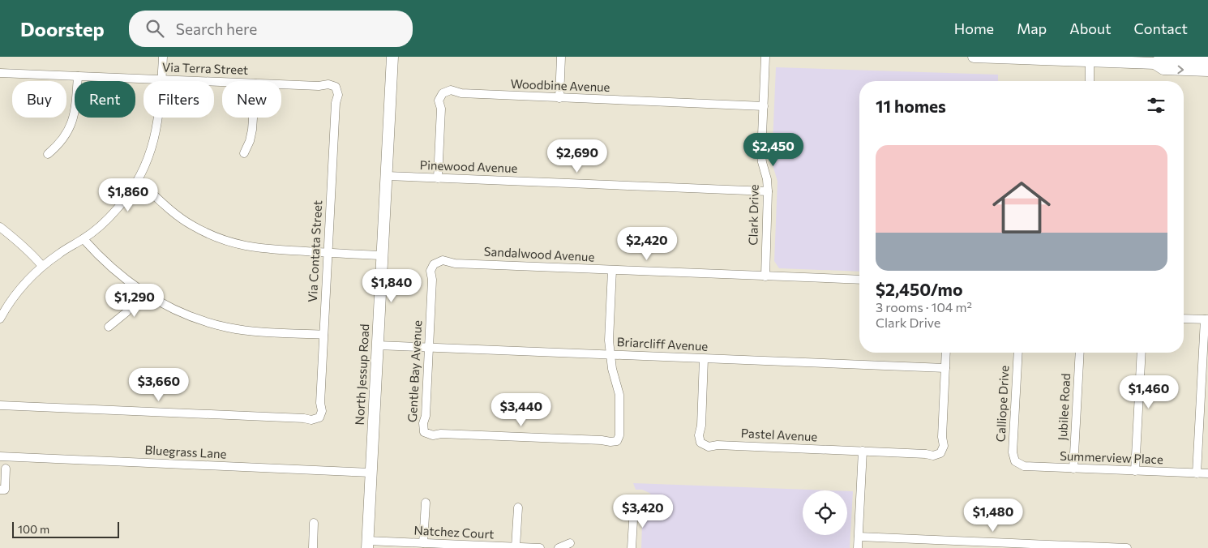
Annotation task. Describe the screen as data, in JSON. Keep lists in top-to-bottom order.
{
  "streets": {
    "street": [
      "Via Terra Street",
      "Woodbine Avenue",
      "Pinewood Avenue",
      "Clark Drive",
      "Via Contata Street",
      "Sandalwood Avenue",
      "Briarcliff Avenue",
      "Gentle Bay Avenue",
      "North Jessup Road",
      "Calliope Drive",
      "Jubilee Road",
      "Pastel Avenue",
      "Bluegrass Lane",
      "Summerview Place",
      "Natchez Court"
    ]
  },
  "crossings": [
    ["Via Terra Street", "Via Contata Street"],
    ["Woodbine Avenue", "Pinewood Avenue"],
    ["Woodbine Avenue", "Clark Drive"],
    ["Pinewood Avenue", "Clark Drive"],
    ["Pinewood Avenue", "North Jessup Road"],
    ["Clark Drive", "Sandalwood Avenue"],
    ["Sandalwood Avenue", "Gentle Bay Avenue"],
    ["Briarcliff Avenue", "Gentle Bay Avenue"],
    ["Briarcliff Avenue", "North Jessup Road"],
    ["Briarcliff Avenue", "Pastel Avenue"],
    ["North Jessup Road", "Bluegrass Lane"],
    ["North Jessup Road", "Natchez Court"],
    ["Calliope Drive", "Summerview Place"],
    ["Jubilee Road", "Summerview Place"]
  ],
  "scale_bar": "100 m",
  "page": {
    "header": "Doorstep",
    "search": "Search here",
    "nav": [
      "Home",
      "Map",
      "About",
      "Contact"
    ],
    "chip": [
      "Buy",
      "Rent",
      "Filters",
      "New"
    ],
    "heading": "11 homes",
    "list": [
      {
        "name": "$2,450/mo",
        "note": "3 rooms · 104 m² · Clark Drive"
      }
    ],
    "price": [
      "$2,450",
      "$2,690",
      "$1,860",
      "$2,420",
      "$1,840",
      "$1,290",
      "$3,660",
      "$1,460",
      "$3,440",
      "$3,420",
      "$1,480"
    ],
    "scale": "100 m"
  }
}
